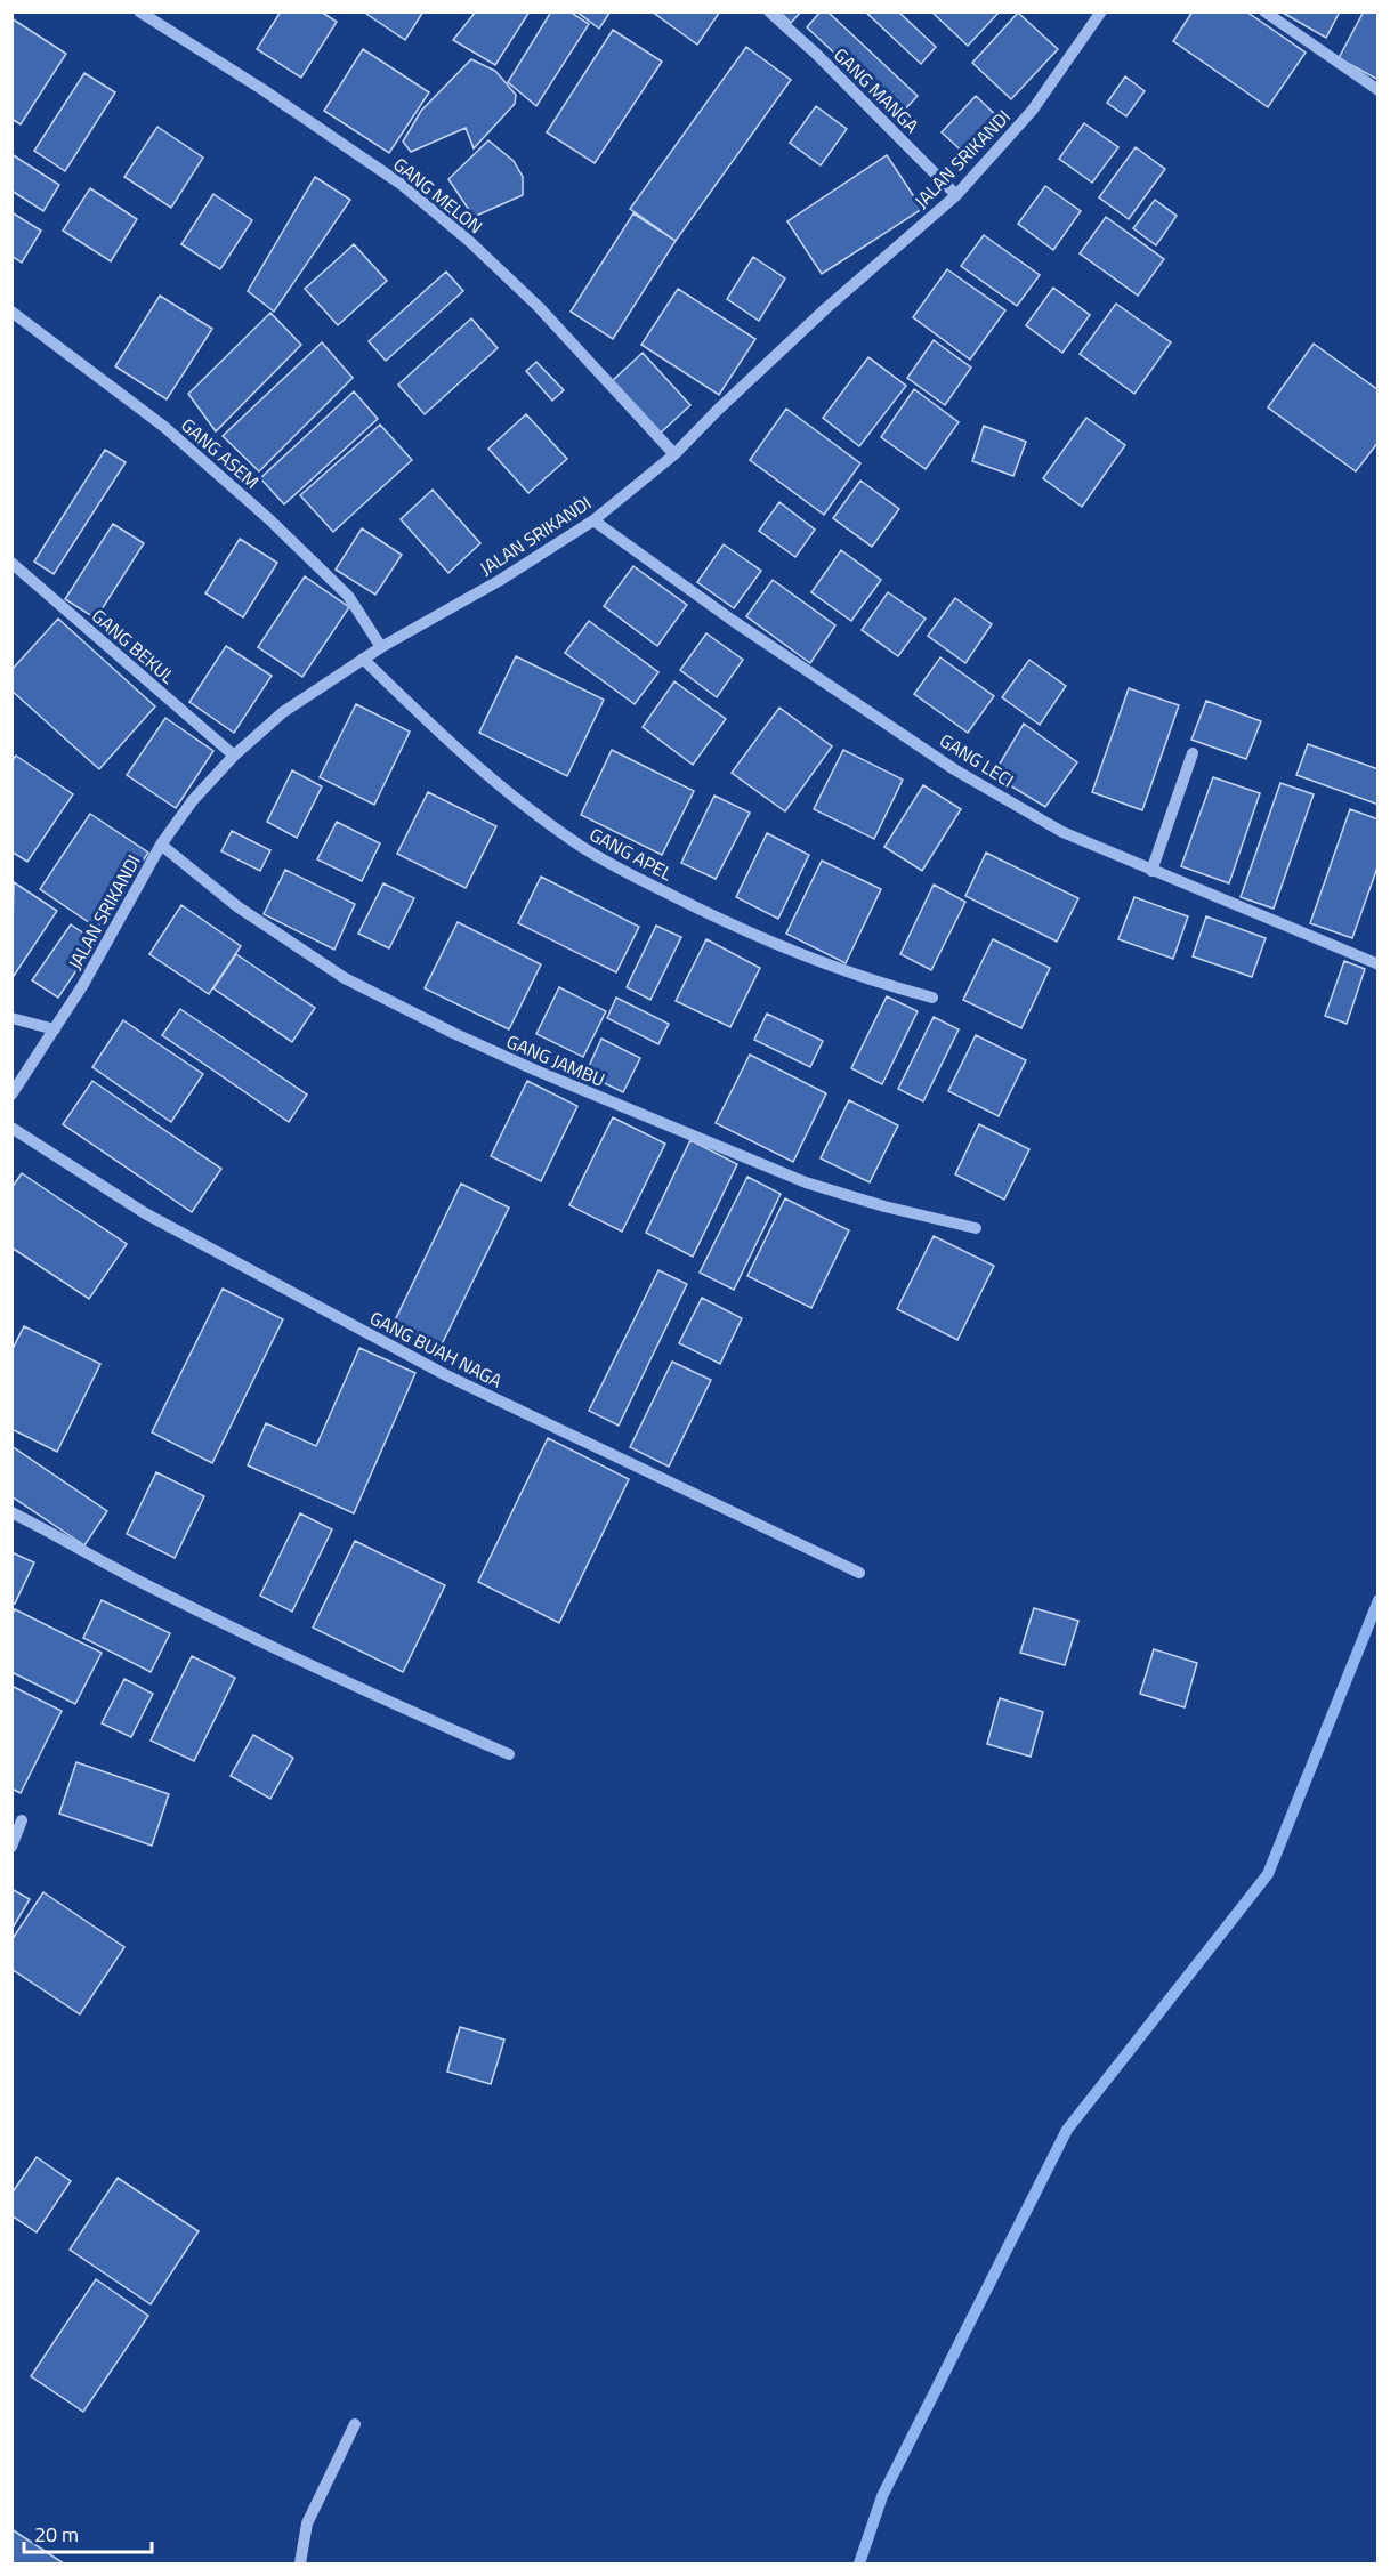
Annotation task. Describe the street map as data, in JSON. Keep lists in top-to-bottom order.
{
  "streets": {
    "street": [
      "GANG MANGA",
      "JALAN SRIKANDI",
      "GANG MELON",
      "GANG ASEM",
      "GANG BEKUL",
      "GANG LECI",
      "GANG APEL",
      "GANG JAMBU",
      "GANG BUAH NAGA"
    ]
  },
  "crossings": [
    ["GANG MANGA", "JALAN SRIKANDI"],
    ["JALAN SRIKANDI", "GANG MELON"],
    ["JALAN SRIKANDI", "GANG ASEM"],
    ["JALAN SRIKANDI", "GANG BEKUL"],
    ["JALAN SRIKANDI", "GANG LECI"],
    ["JALAN SRIKANDI", "GANG APEL"],
    ["JALAN SRIKANDI", "GANG JAMBU"]
  ],
  "scale_bar": "20 m"
}
